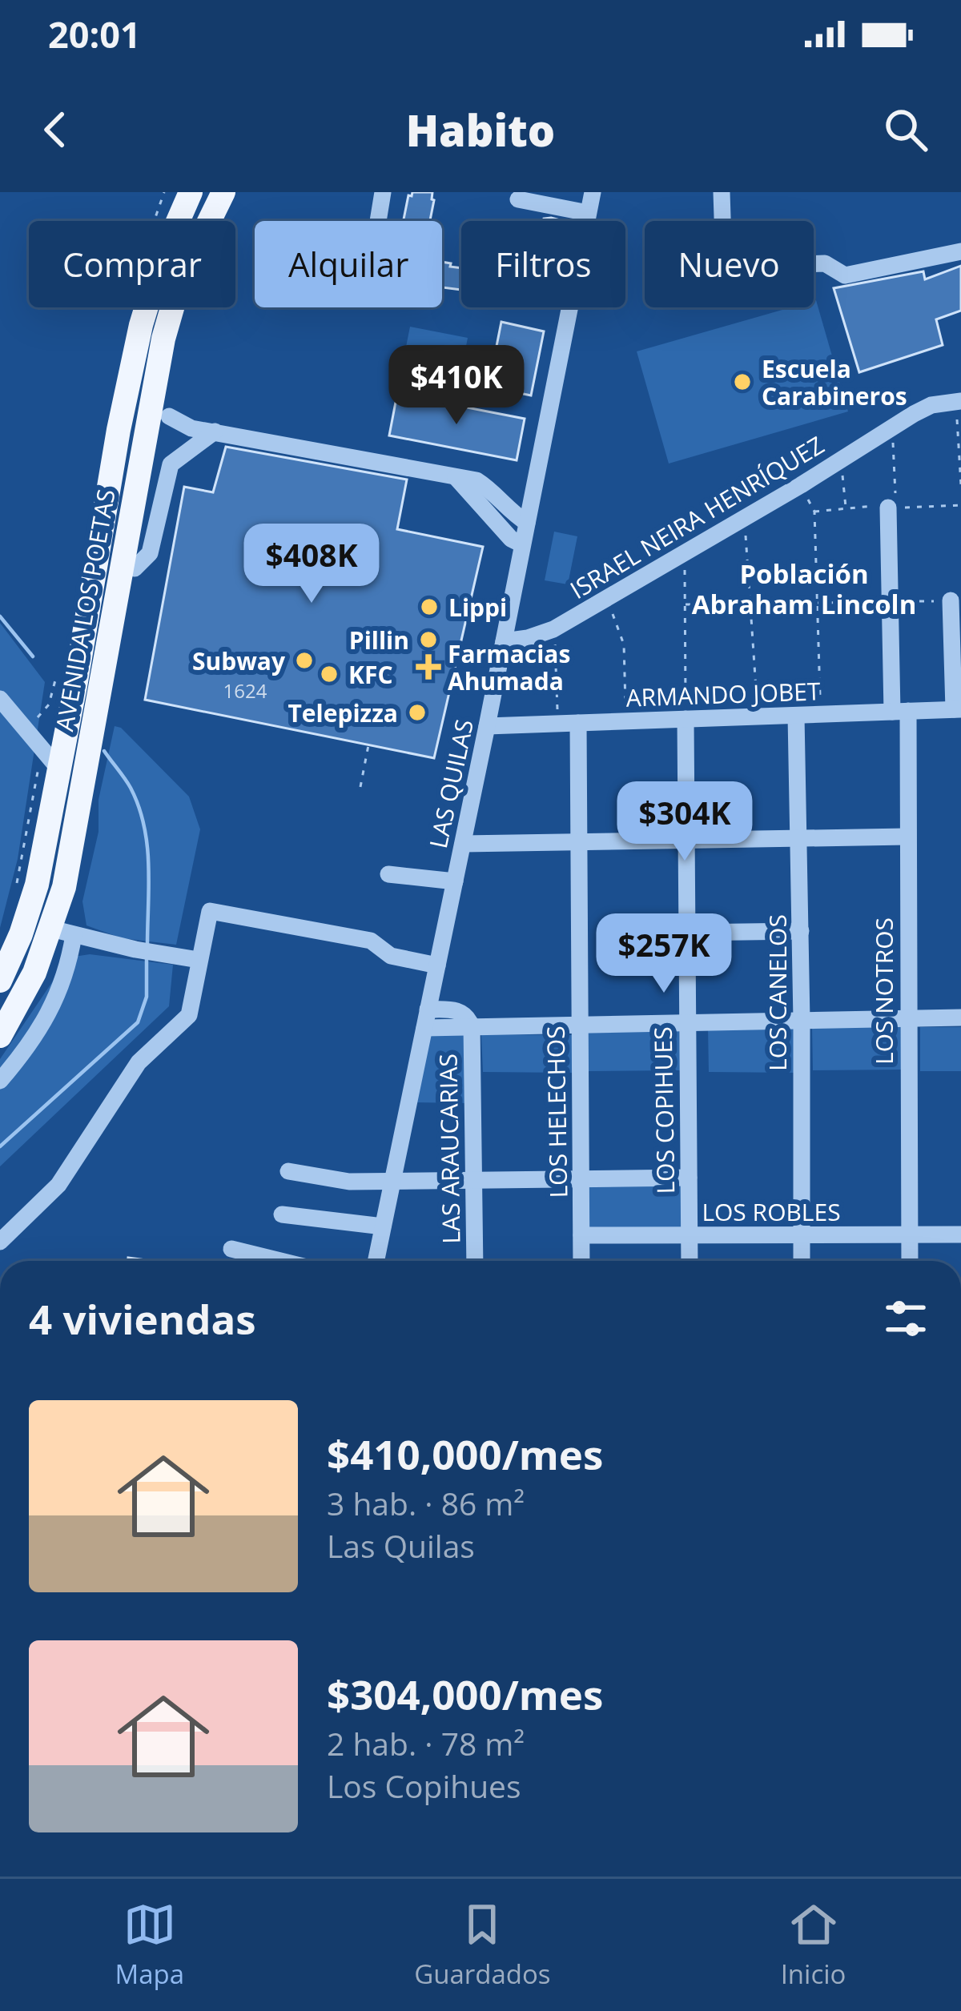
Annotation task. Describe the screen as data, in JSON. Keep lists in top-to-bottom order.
{
  "streets": {
    "main road": ["AVENIDA LOS POETAS"],
    "street": [
      "ISRAEL NEIRA HENRÍQUEZ",
      "ARMANDO JOBET",
      "LAS QUILAS",
      "LOS NOTROS",
      "LOS CANELOS",
      "LOS COPIHUES",
      "LOS HELECHOS",
      "LAS ARAUCARIAS",
      "LOS ROBLES"
    ]
  },
  "crossings": [
    ["ISRAEL NEIRA HENRÍQUEZ", "LAS QUILAS"],
    ["ARMANDO JOBET", "LAS QUILAS"],
    ["ARMANDO JOBET", "LOS NOTROS"],
    ["ARMANDO JOBET", "LOS CANELOS"],
    ["ARMANDO JOBET", "LOS COPIHUES"],
    ["ARMANDO JOBET", "LOS HELECHOS"],
    ["LOS NOTROS", "LOS ROBLES"],
    ["LOS CANELOS", "LOS ROBLES"],
    ["LOS COPIHUES", "LOS ROBLES"],
    ["LOS HELECHOS", "LOS ROBLES"]
  ],
  "districts": ["Población Abraham Lincoln"],
  "places": {
    "other": [
      "Escuela Carabineros",
      "Lippi",
      "Pillin",
      "Subway",
      "KFC",
      "Telepizza"
    ],
    "health": ["Farmacias Ahumada"]
  },
  "house_numbers": ["1624"],
  "page": {
    "status": "20:01",
    "header": "Habito",
    "chip": [
      "Comprar",
      "Alquilar",
      "Filtros",
      "Nuevo"
    ],
    "price": [
      "$410K",
      "$408K",
      "$304K",
      "$257K"
    ],
    "heading": "4 viviendas",
    "list": [
      {
        "name": "$410,000/mes",
        "note": "3 hab. · 86 m² · Las Quilas"
      },
      {
        "name": "$304,000/mes",
        "note": "2 hab. · 78 m² · Los Copihues"
      }
    ],
    "tabs": ["Mapa", "Guardados", "Inicio"]
  }
}
